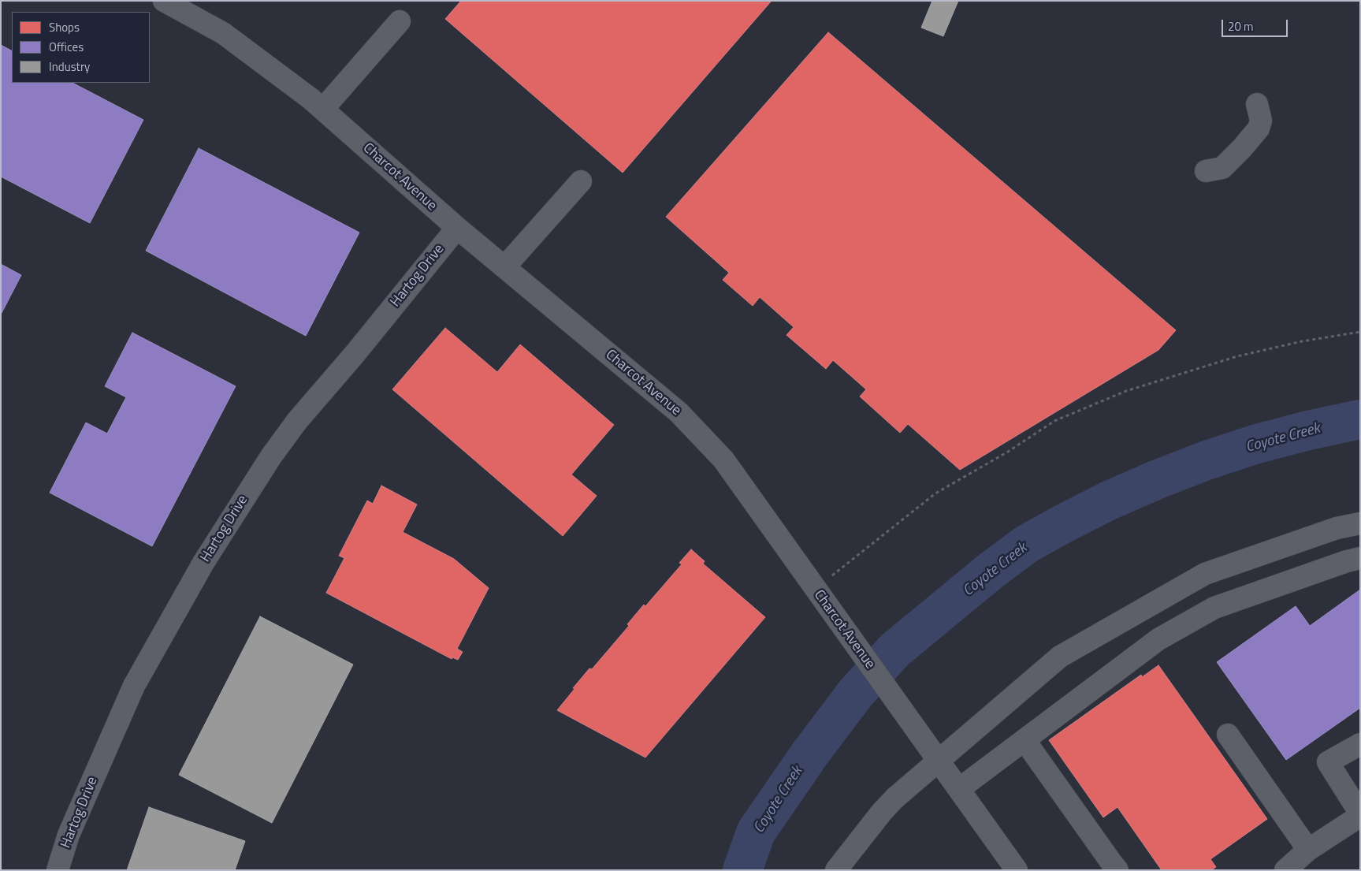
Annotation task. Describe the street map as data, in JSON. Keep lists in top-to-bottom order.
{
  "streets": {
    "street": ["Charcot Avenue", "Hartog Drive"]
  },
  "crossings": [
    ["Charcot Avenue", "Hartog Drive"]
  ],
  "water": ["Coyote Creek"],
  "legend": ["Shops", "Offices", "Industry"],
  "scale_bar": "20 m"
}
